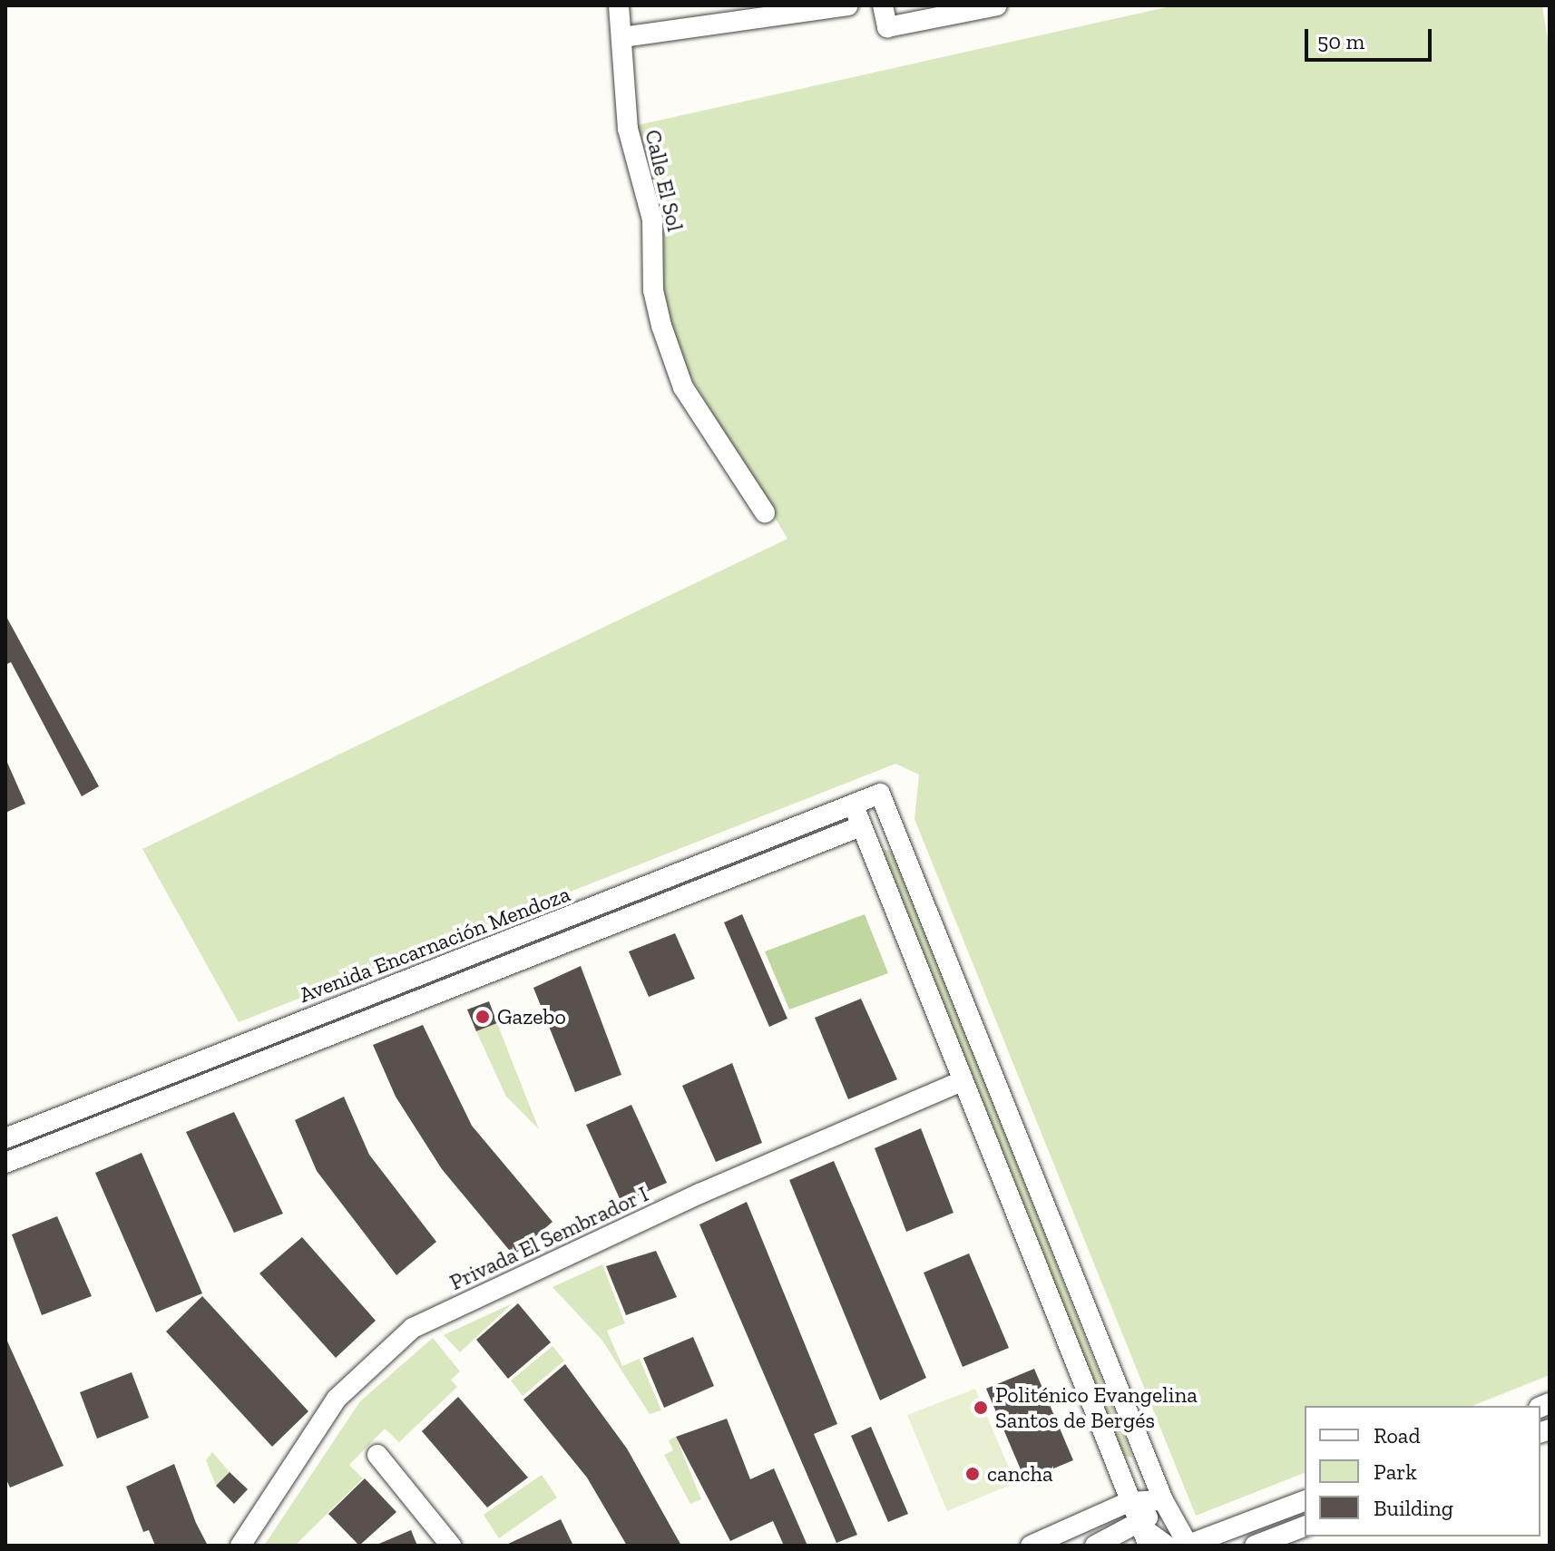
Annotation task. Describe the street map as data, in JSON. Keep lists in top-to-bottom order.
{
  "streets": {
    "street": ["Calle El Sol", "Avenida Encarnación Mendoza", "Privada El Sembrador I"]
  },
  "places": ["Gazebo", "Politénico Evangelina Santos de Bergés", "cancha"],
  "legend": ["Road", "Park", "Building"],
  "scale_bar": "50 m"
}
